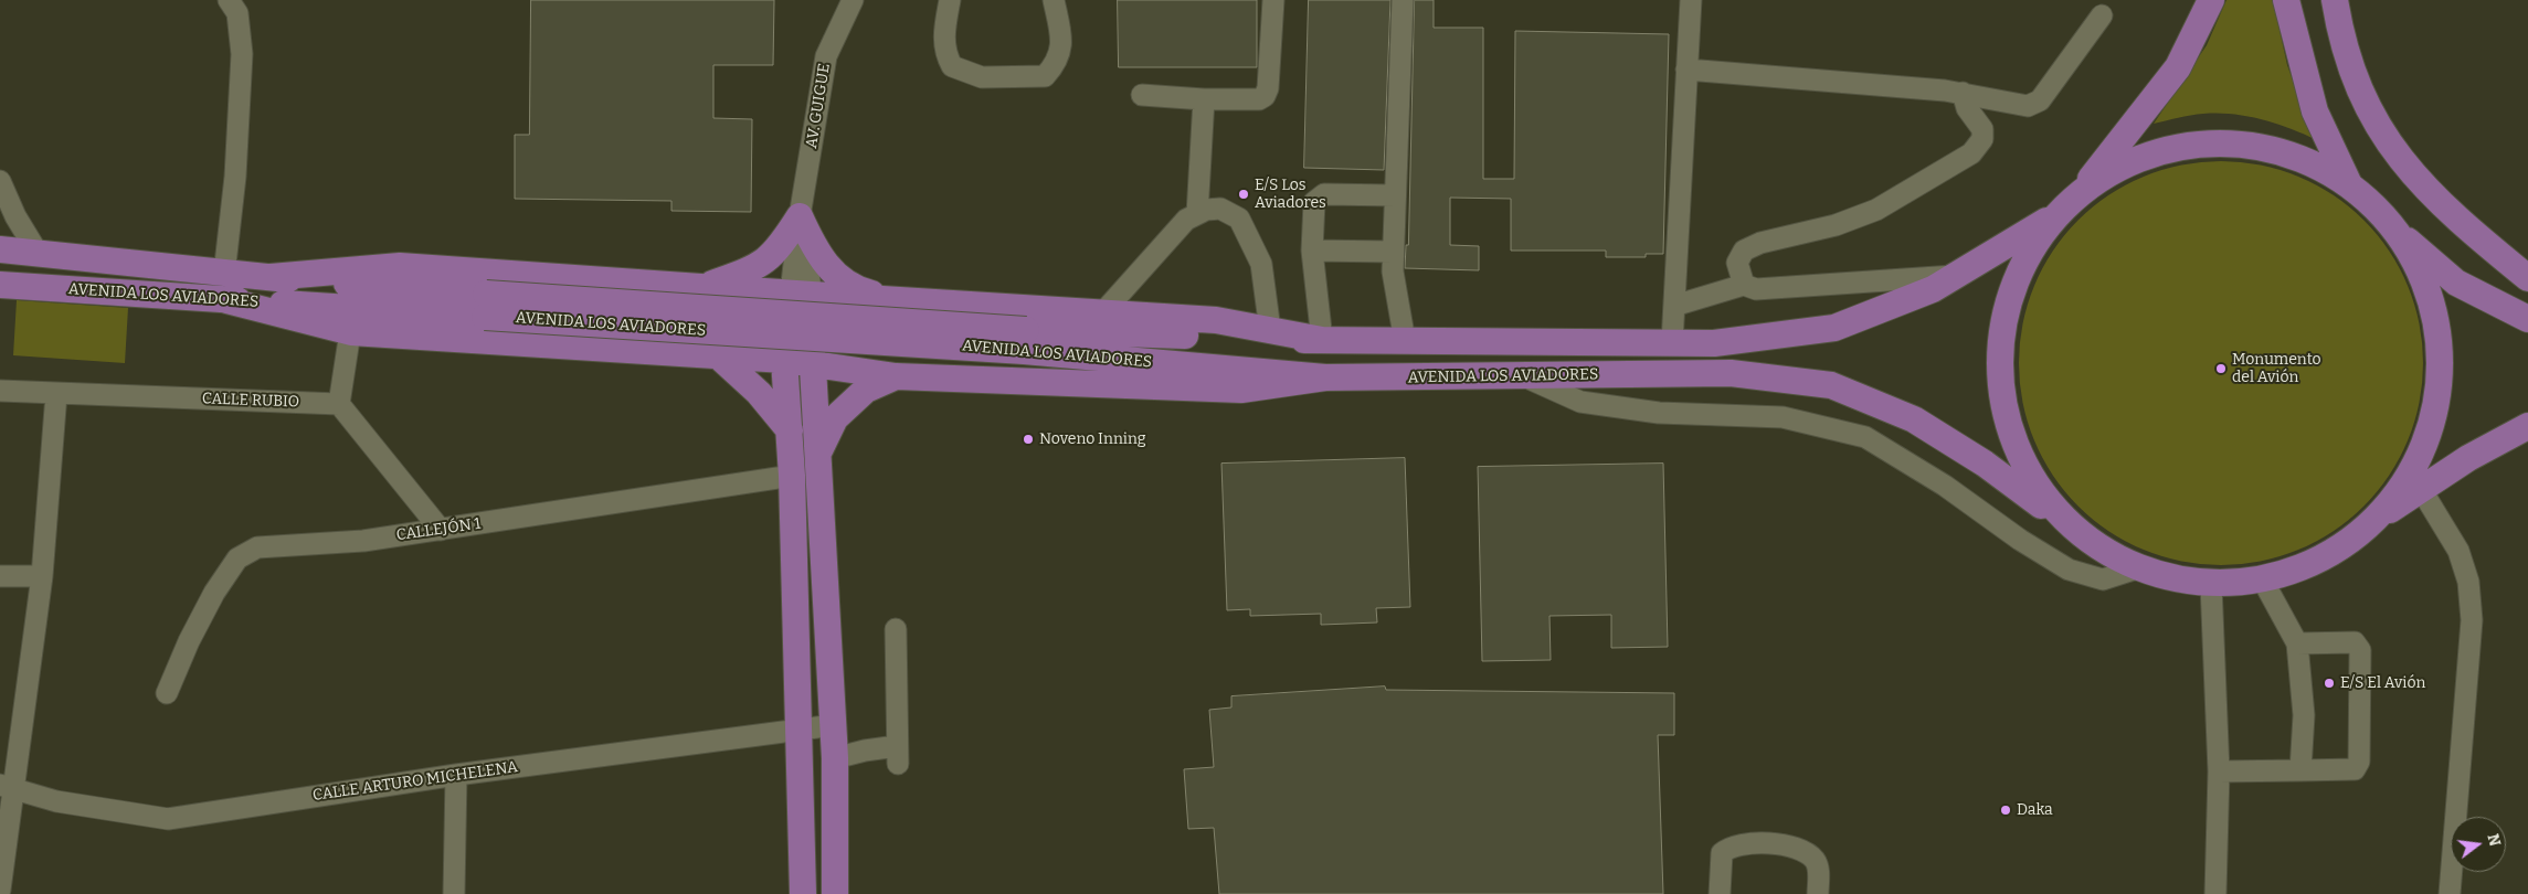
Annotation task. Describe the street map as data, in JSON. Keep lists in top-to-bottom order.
{
  "streets": {
    "main road": ["AVENIDA LOS AVIADORES"],
    "street": [
      "AV. GUIGUE",
      "CALLE RUBIO",
      "CALLEJÓN 1",
      "CALLE ARTURO MICHELENA"
    ]
  },
  "places": [
    "E/S Los Aviadores",
    "Monumento del Avión",
    "Noveno Inning",
    "E/S El Avión",
    "Daka"
  ],
  "north": "right"
}
